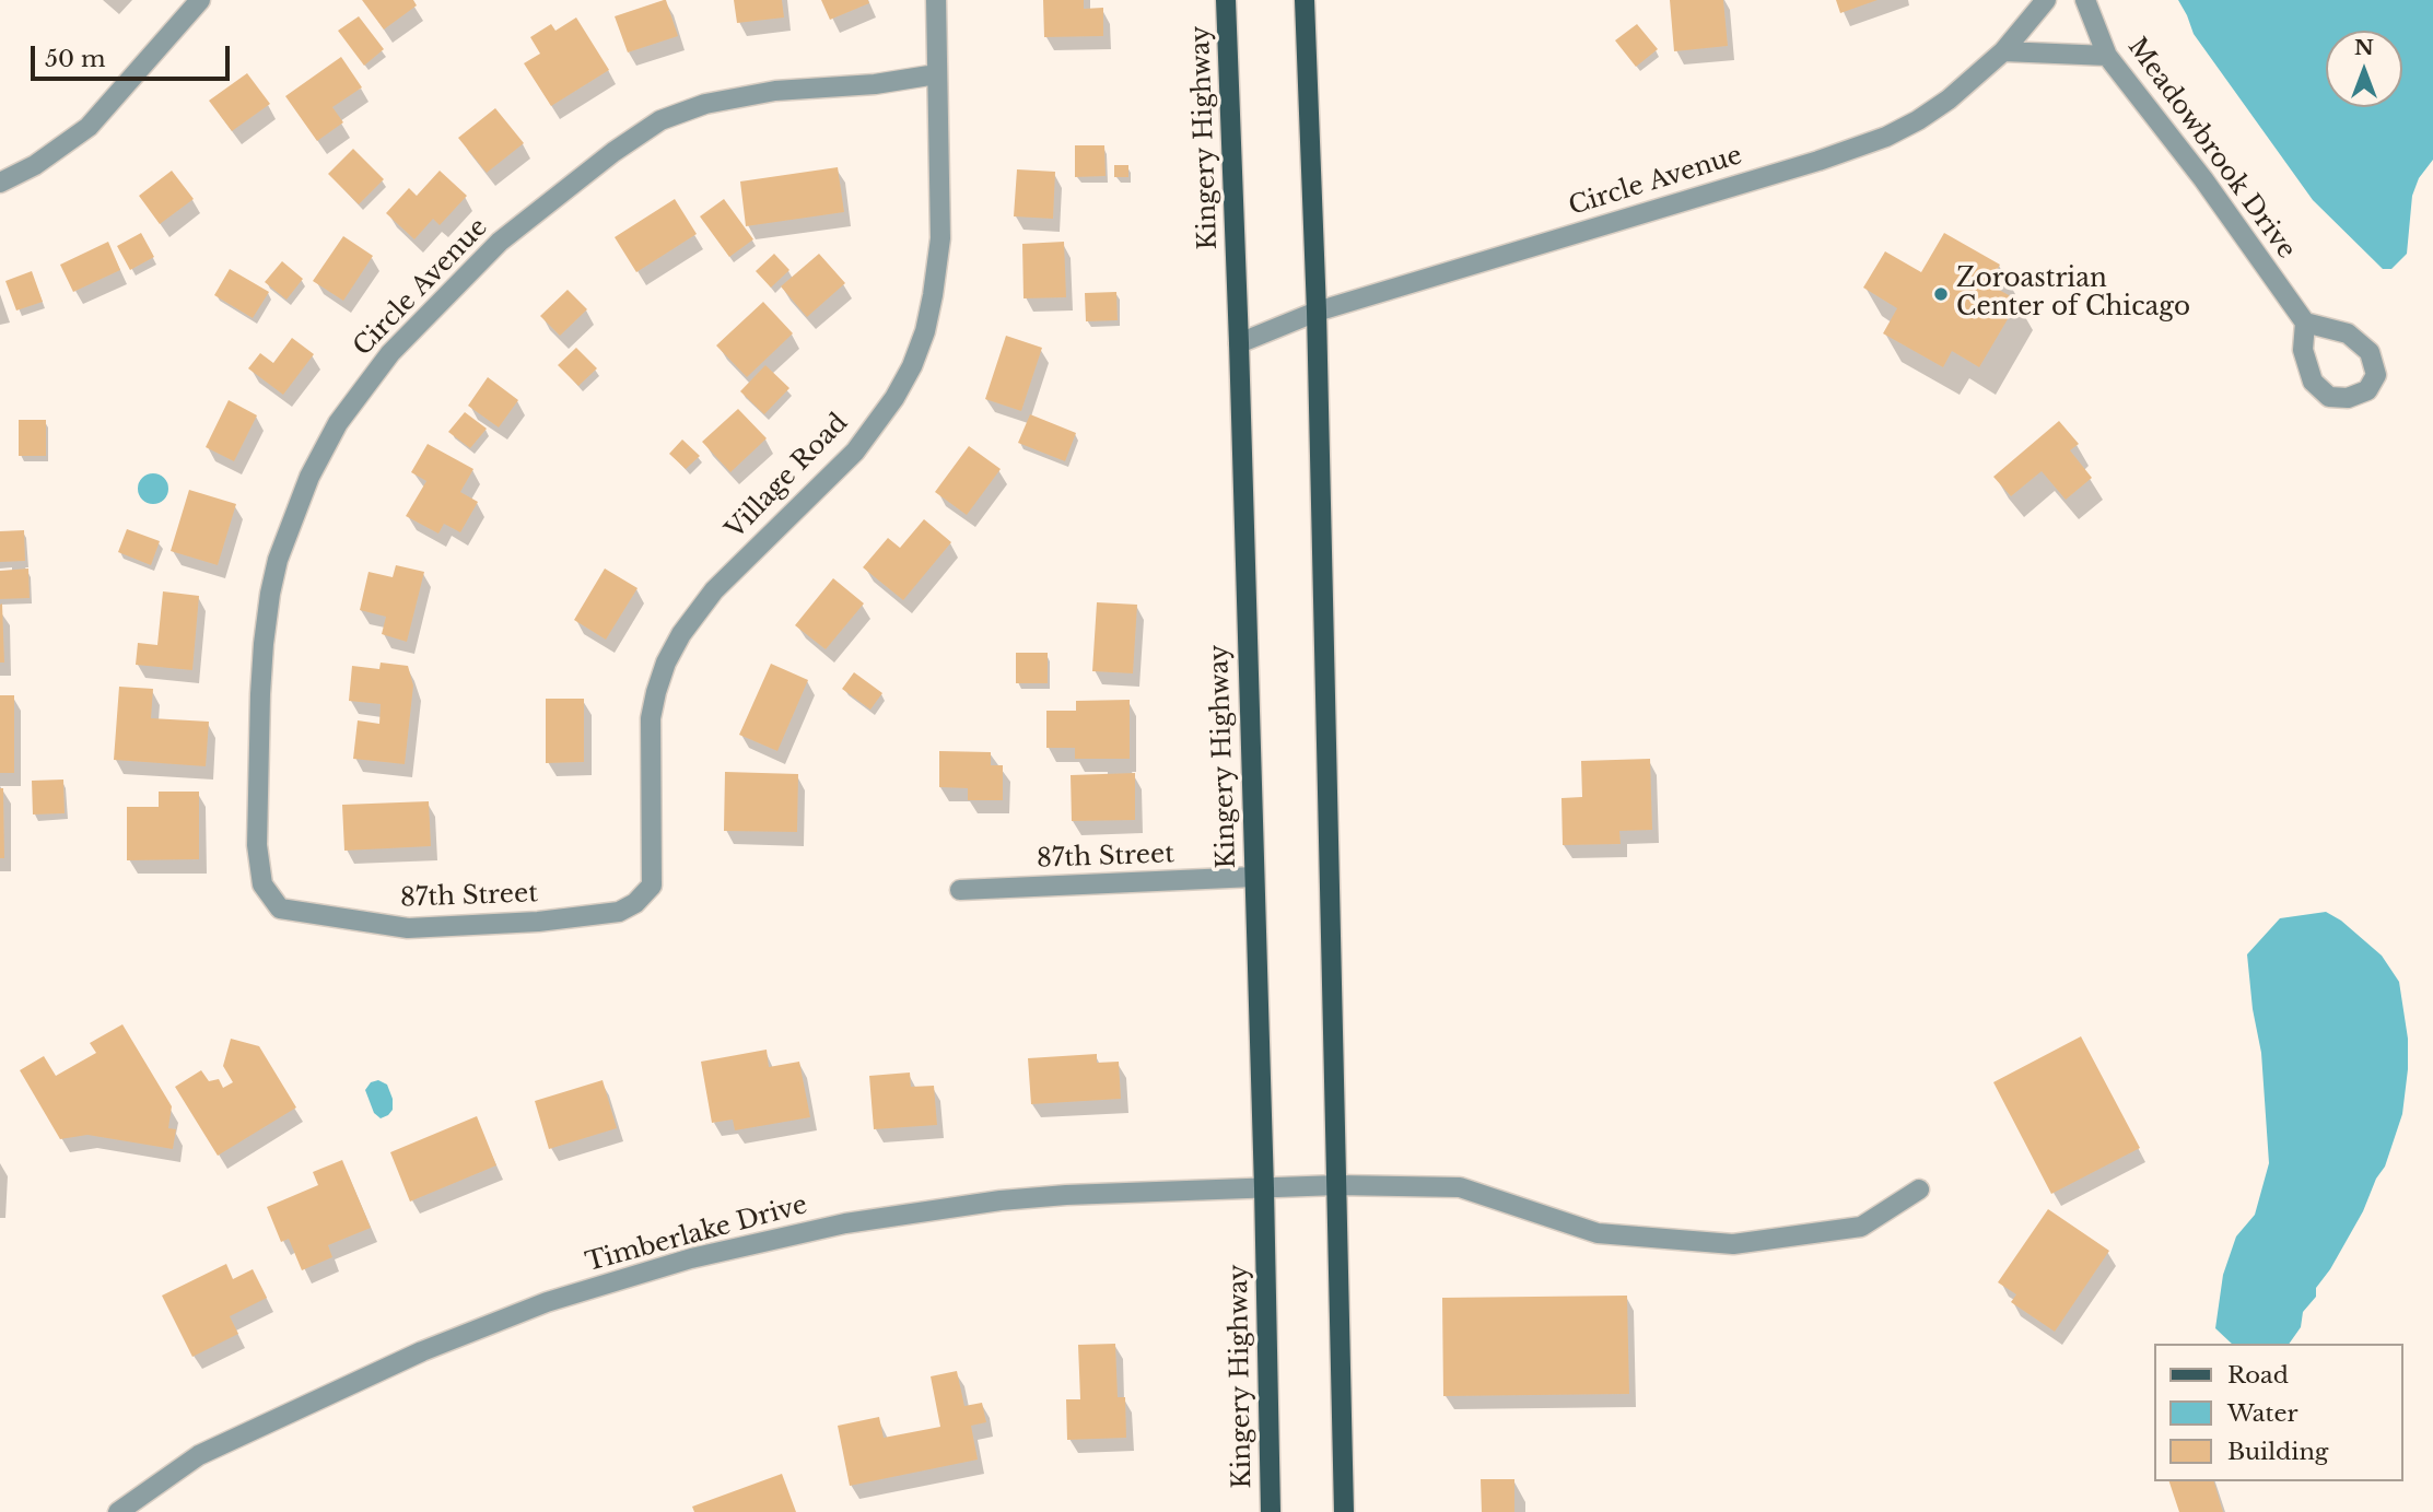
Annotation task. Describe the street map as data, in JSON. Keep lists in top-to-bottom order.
{
  "streets": {
    "main road": ["Kingery Highway"],
    "street": [
      "Meadowbrook Drive",
      "Circle Avenue",
      "Village Road",
      "87th Street",
      "Timberlake Drive"
    ]
  },
  "crossings": [
    ["Kingery Highway", "Circle Avenue"],
    ["Kingery Highway", "87th Street"],
    ["Kingery Highway", "Timberlake Drive"],
    ["Circle Avenue", "Village Road"],
    ["Circle Avenue", "87th Street"],
    ["Village Road", "87th Street"]
  ],
  "places": ["Zoroastrian Center of Chicago"],
  "legend": ["Road", "Water", "Building"],
  "scale_bar": "50 m",
  "north": "top"
}
